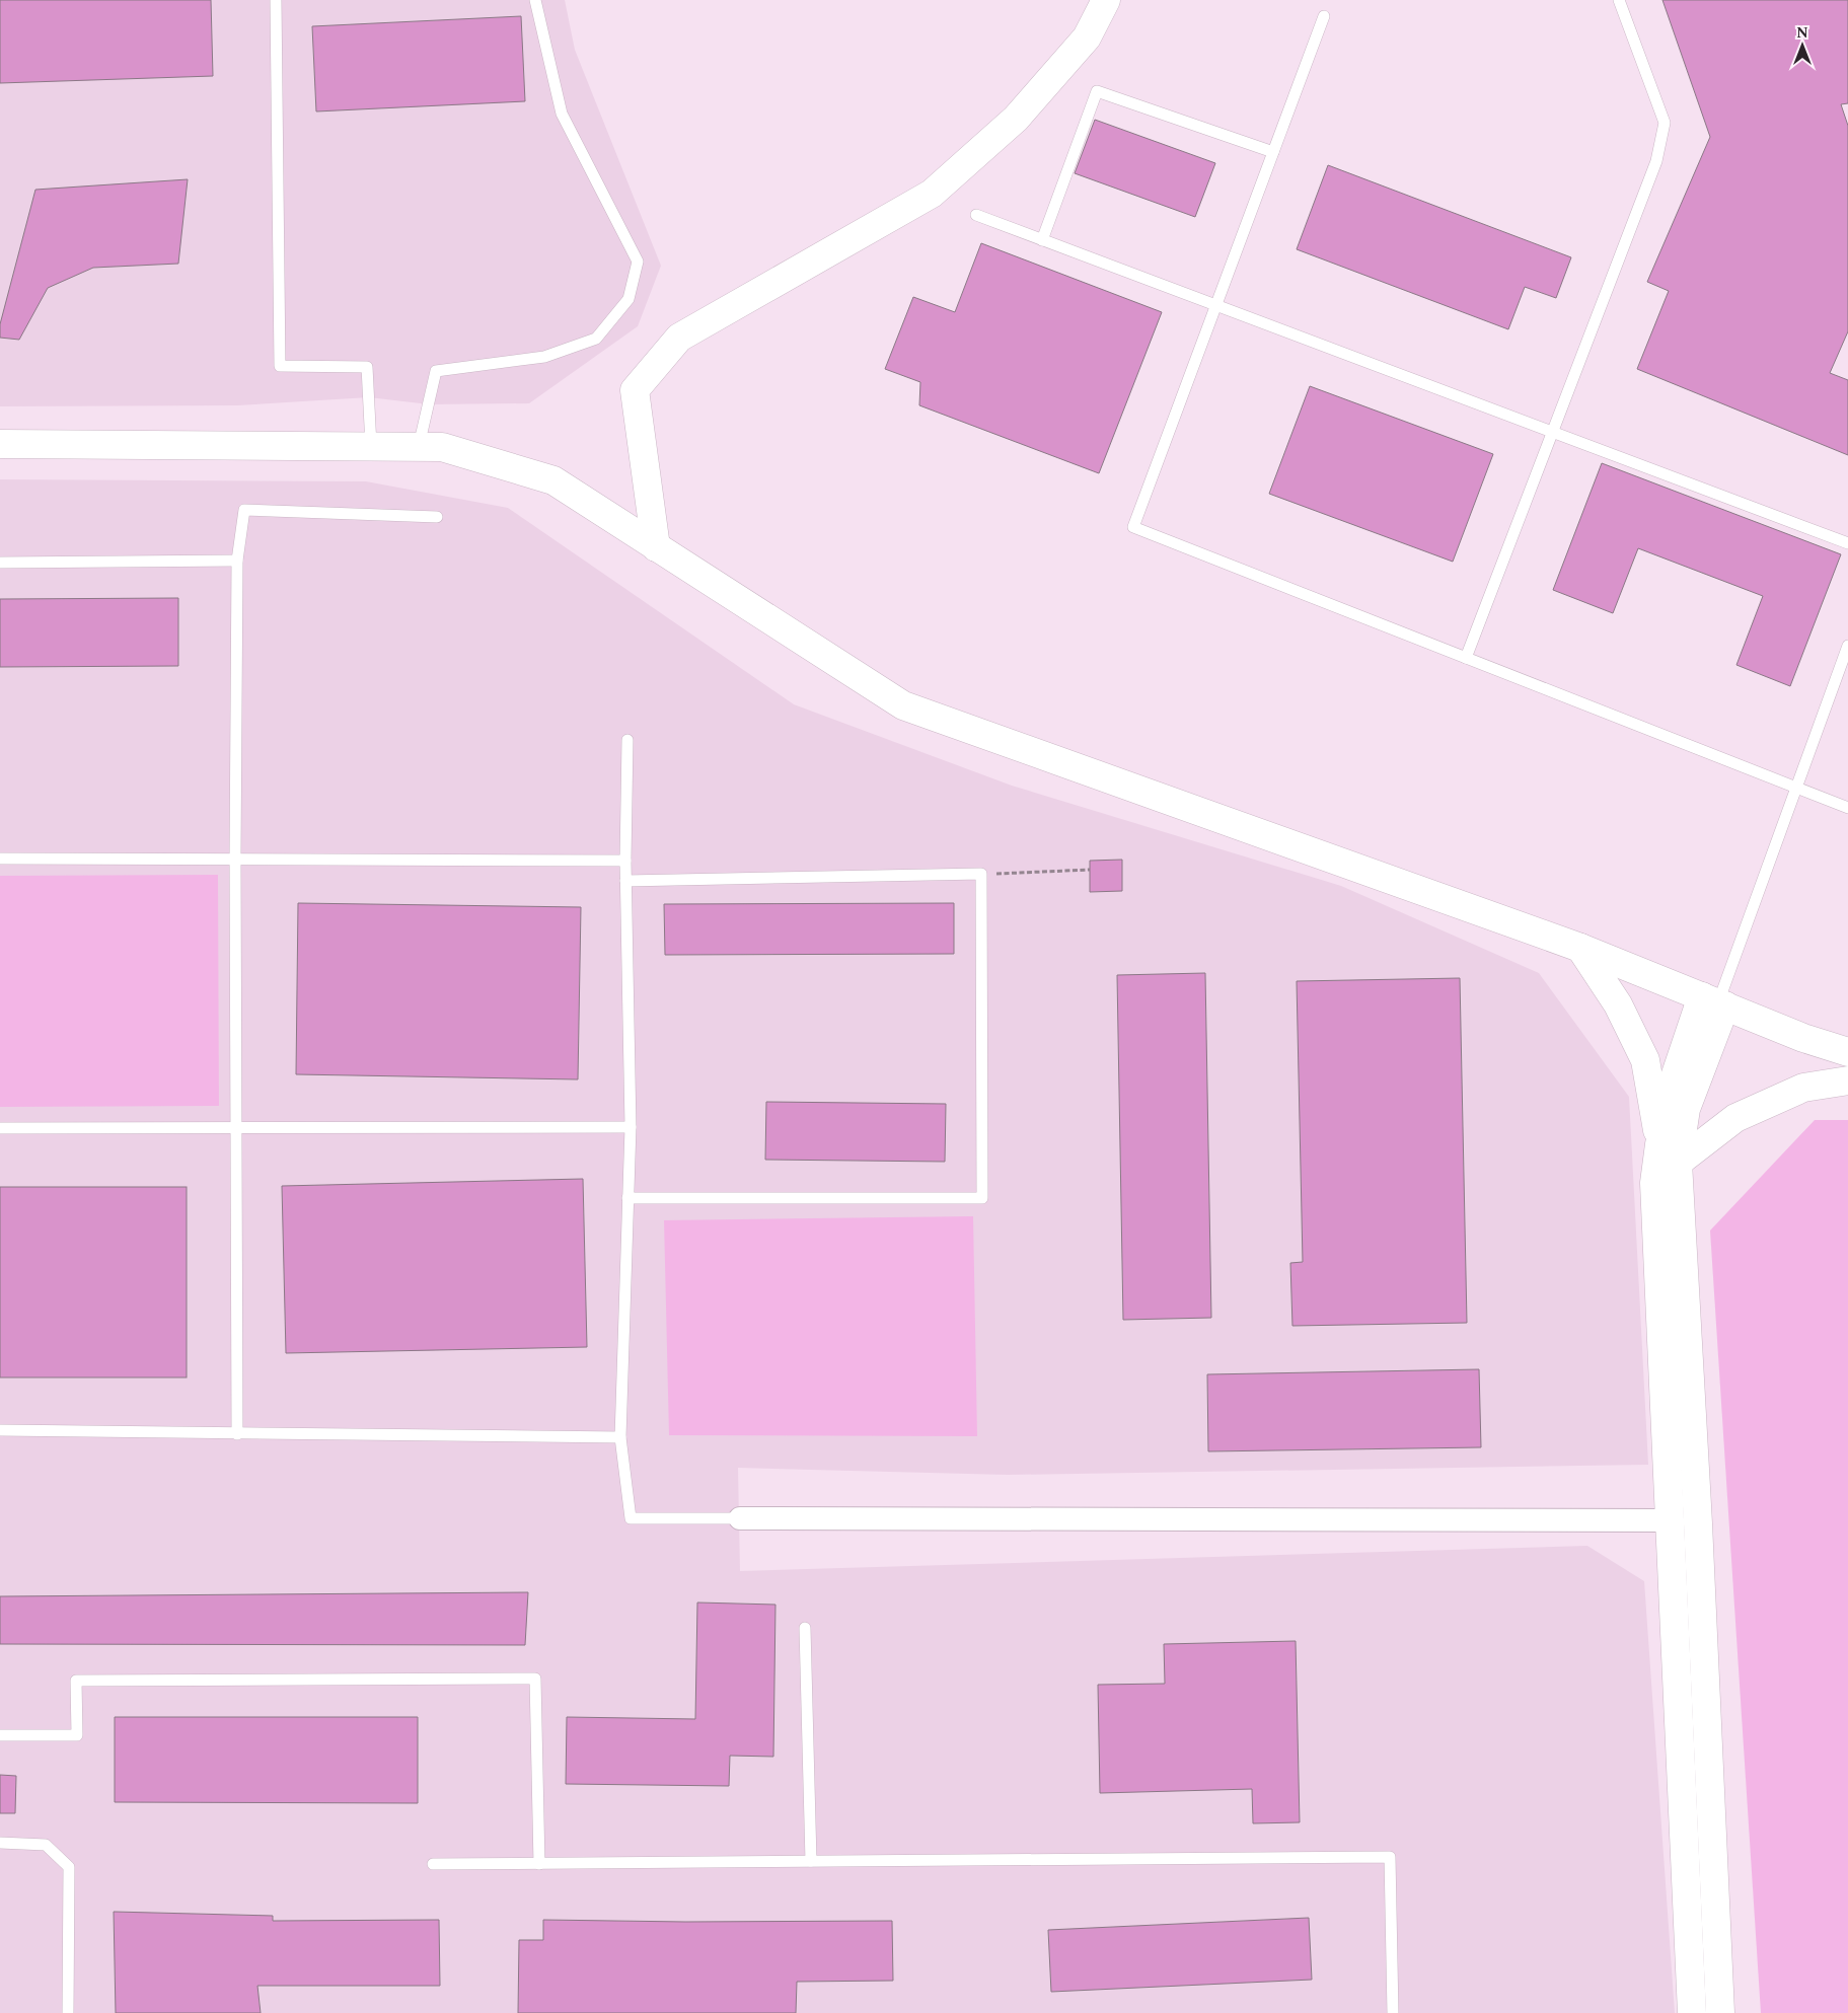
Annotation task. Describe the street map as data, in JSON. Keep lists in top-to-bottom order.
{
  "north": "top"
}
